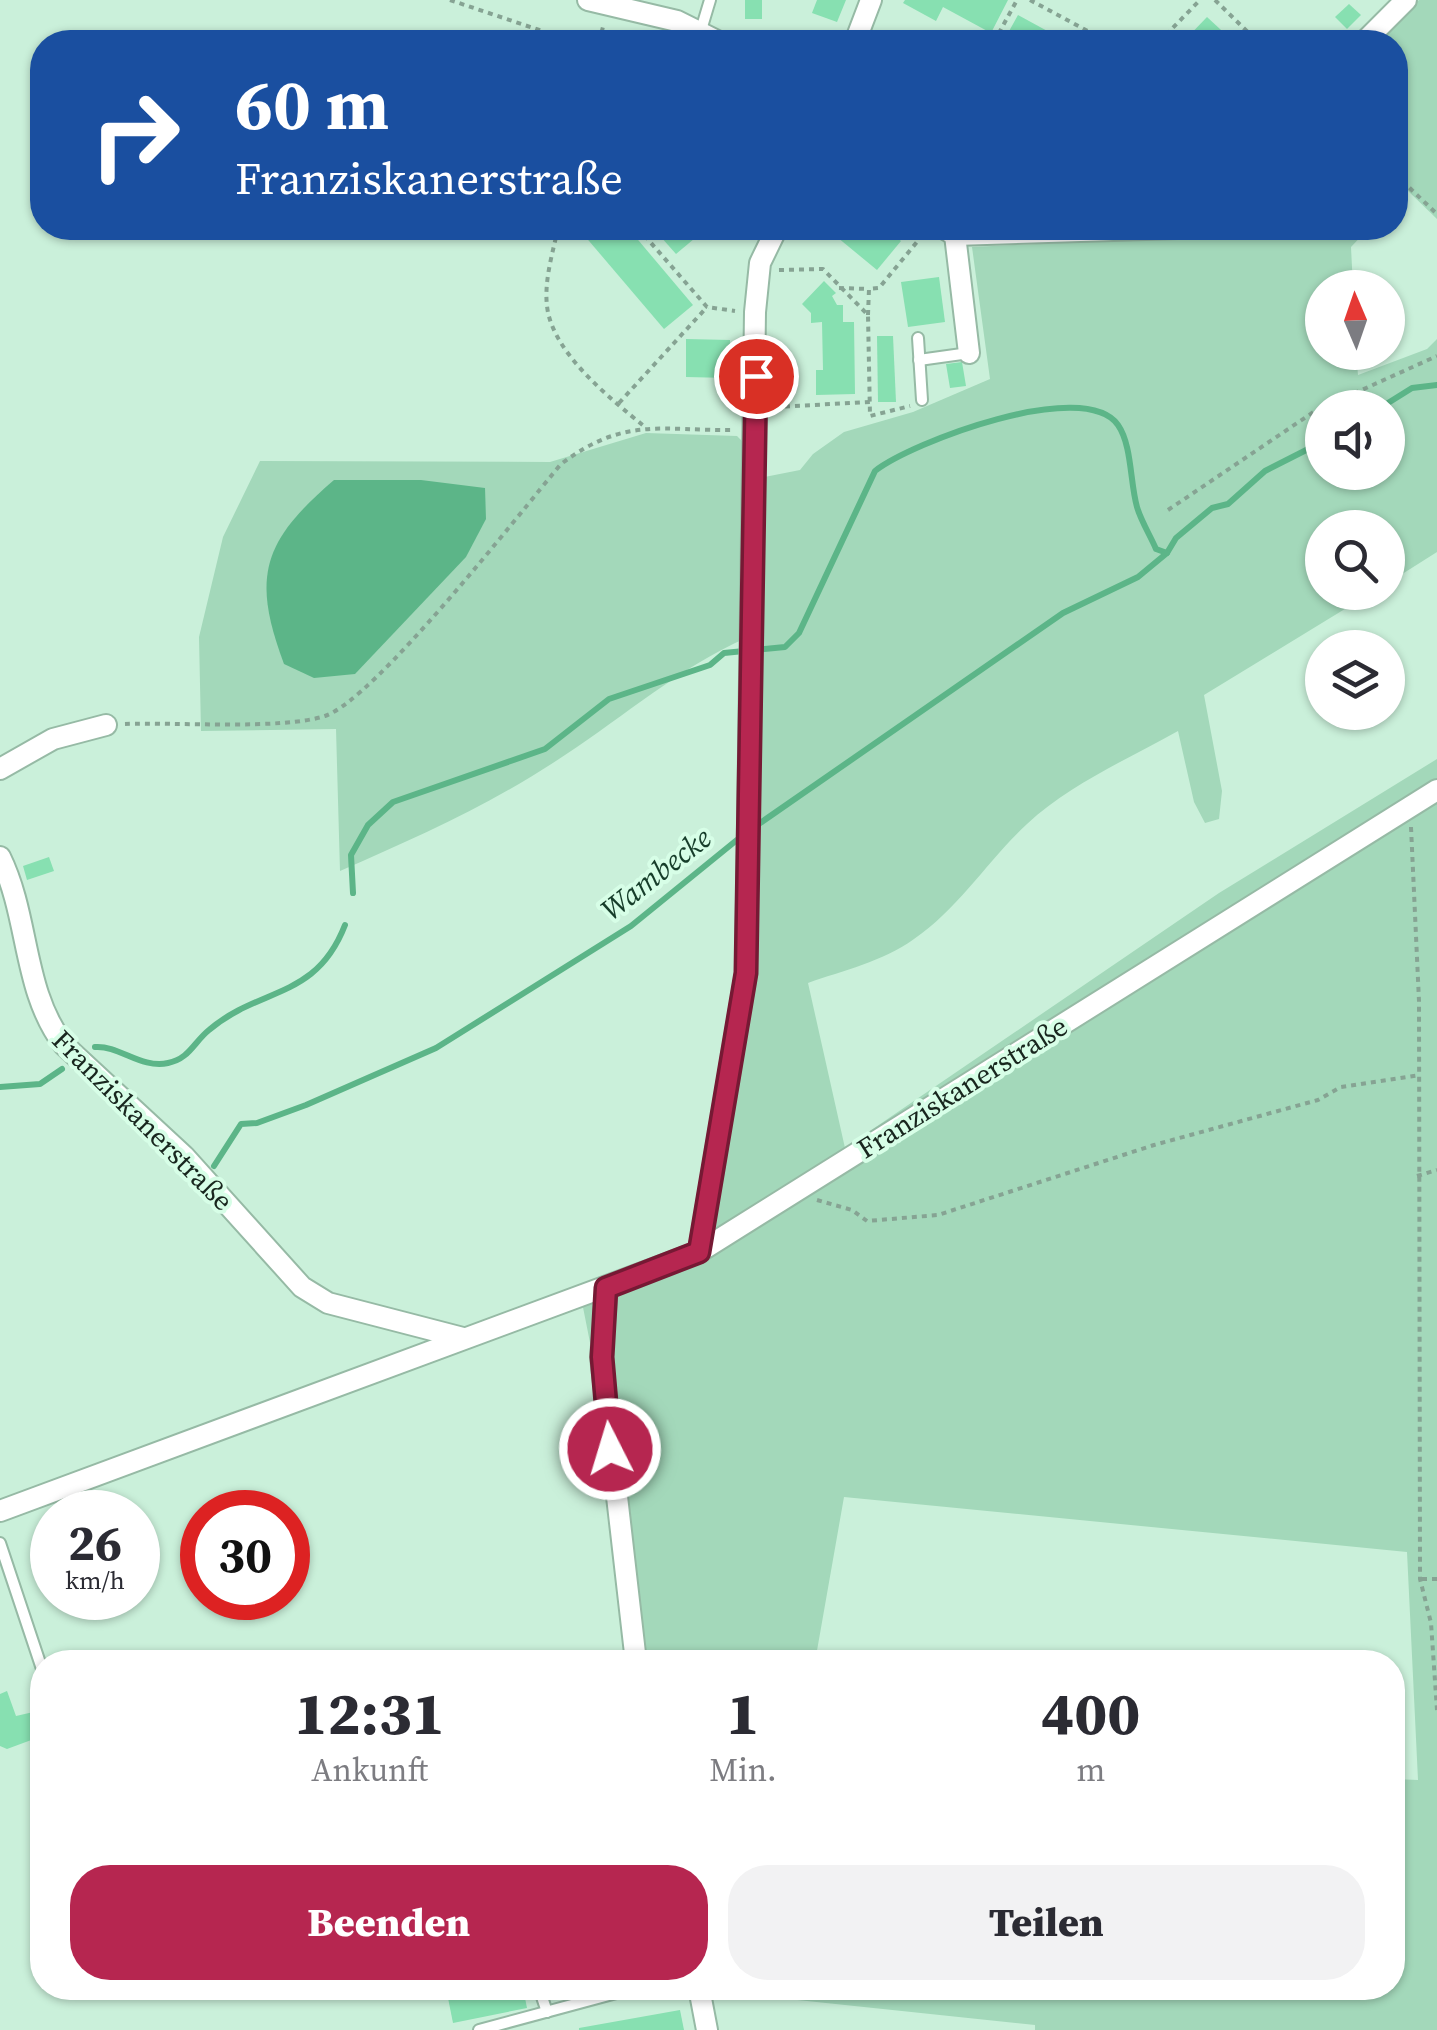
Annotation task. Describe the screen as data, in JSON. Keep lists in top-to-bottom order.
{
  "streets": {
    "street": ["Franziskanerstraße"]
  },
  "water": ["Wambecke"],
  "north": "top",
  "page": {
    "turn": ["60 m", "Franziskanerstraße"],
    "speed": "26 km/h",
    "limit": "30",
    "eta": [
      "12:31",
      "Ankunft",
      "1",
      "Min.",
      "400",
      "m"
    ],
    "buttons": ["Beenden", "Teilen"]
  }
}
